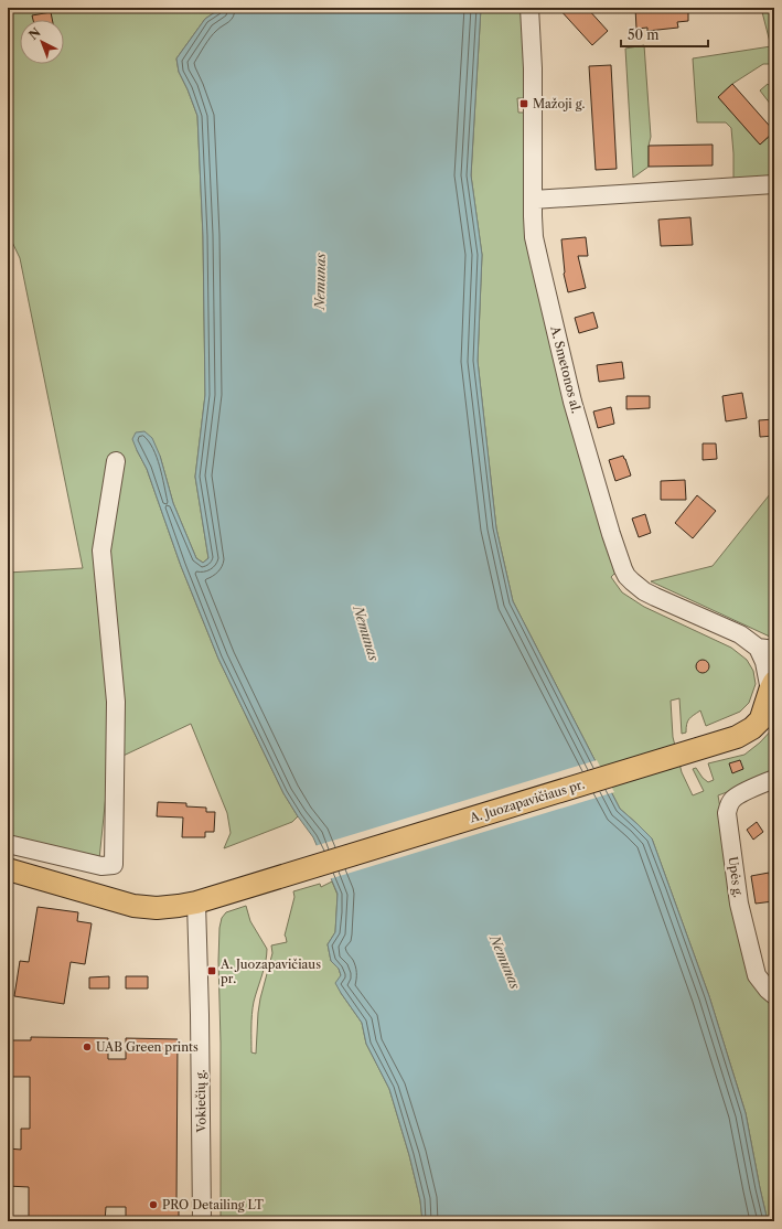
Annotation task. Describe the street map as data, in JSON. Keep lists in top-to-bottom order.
{
  "streets": {
    "main road": ["A. Juozapavičiaus pr."],
    "street": ["A. Smetonos al.", "Upės g.", "Vokiečių g."]
  },
  "crossings": [
    ["A. Smetonos al.", "A. Juozapavičiaus pr."],
    ["A. Juozapavičiaus pr.", "Vokiečių g."]
  ],
  "water": ["Nemunas"],
  "places": {
    "transit": ["Mažoji g.", "A. Juozapavičiaus pr."],
    "other": ["UAB Green prints", "PRO Detailing LT"]
  },
  "scale_bar": "50 m",
  "north": "top left"
}
